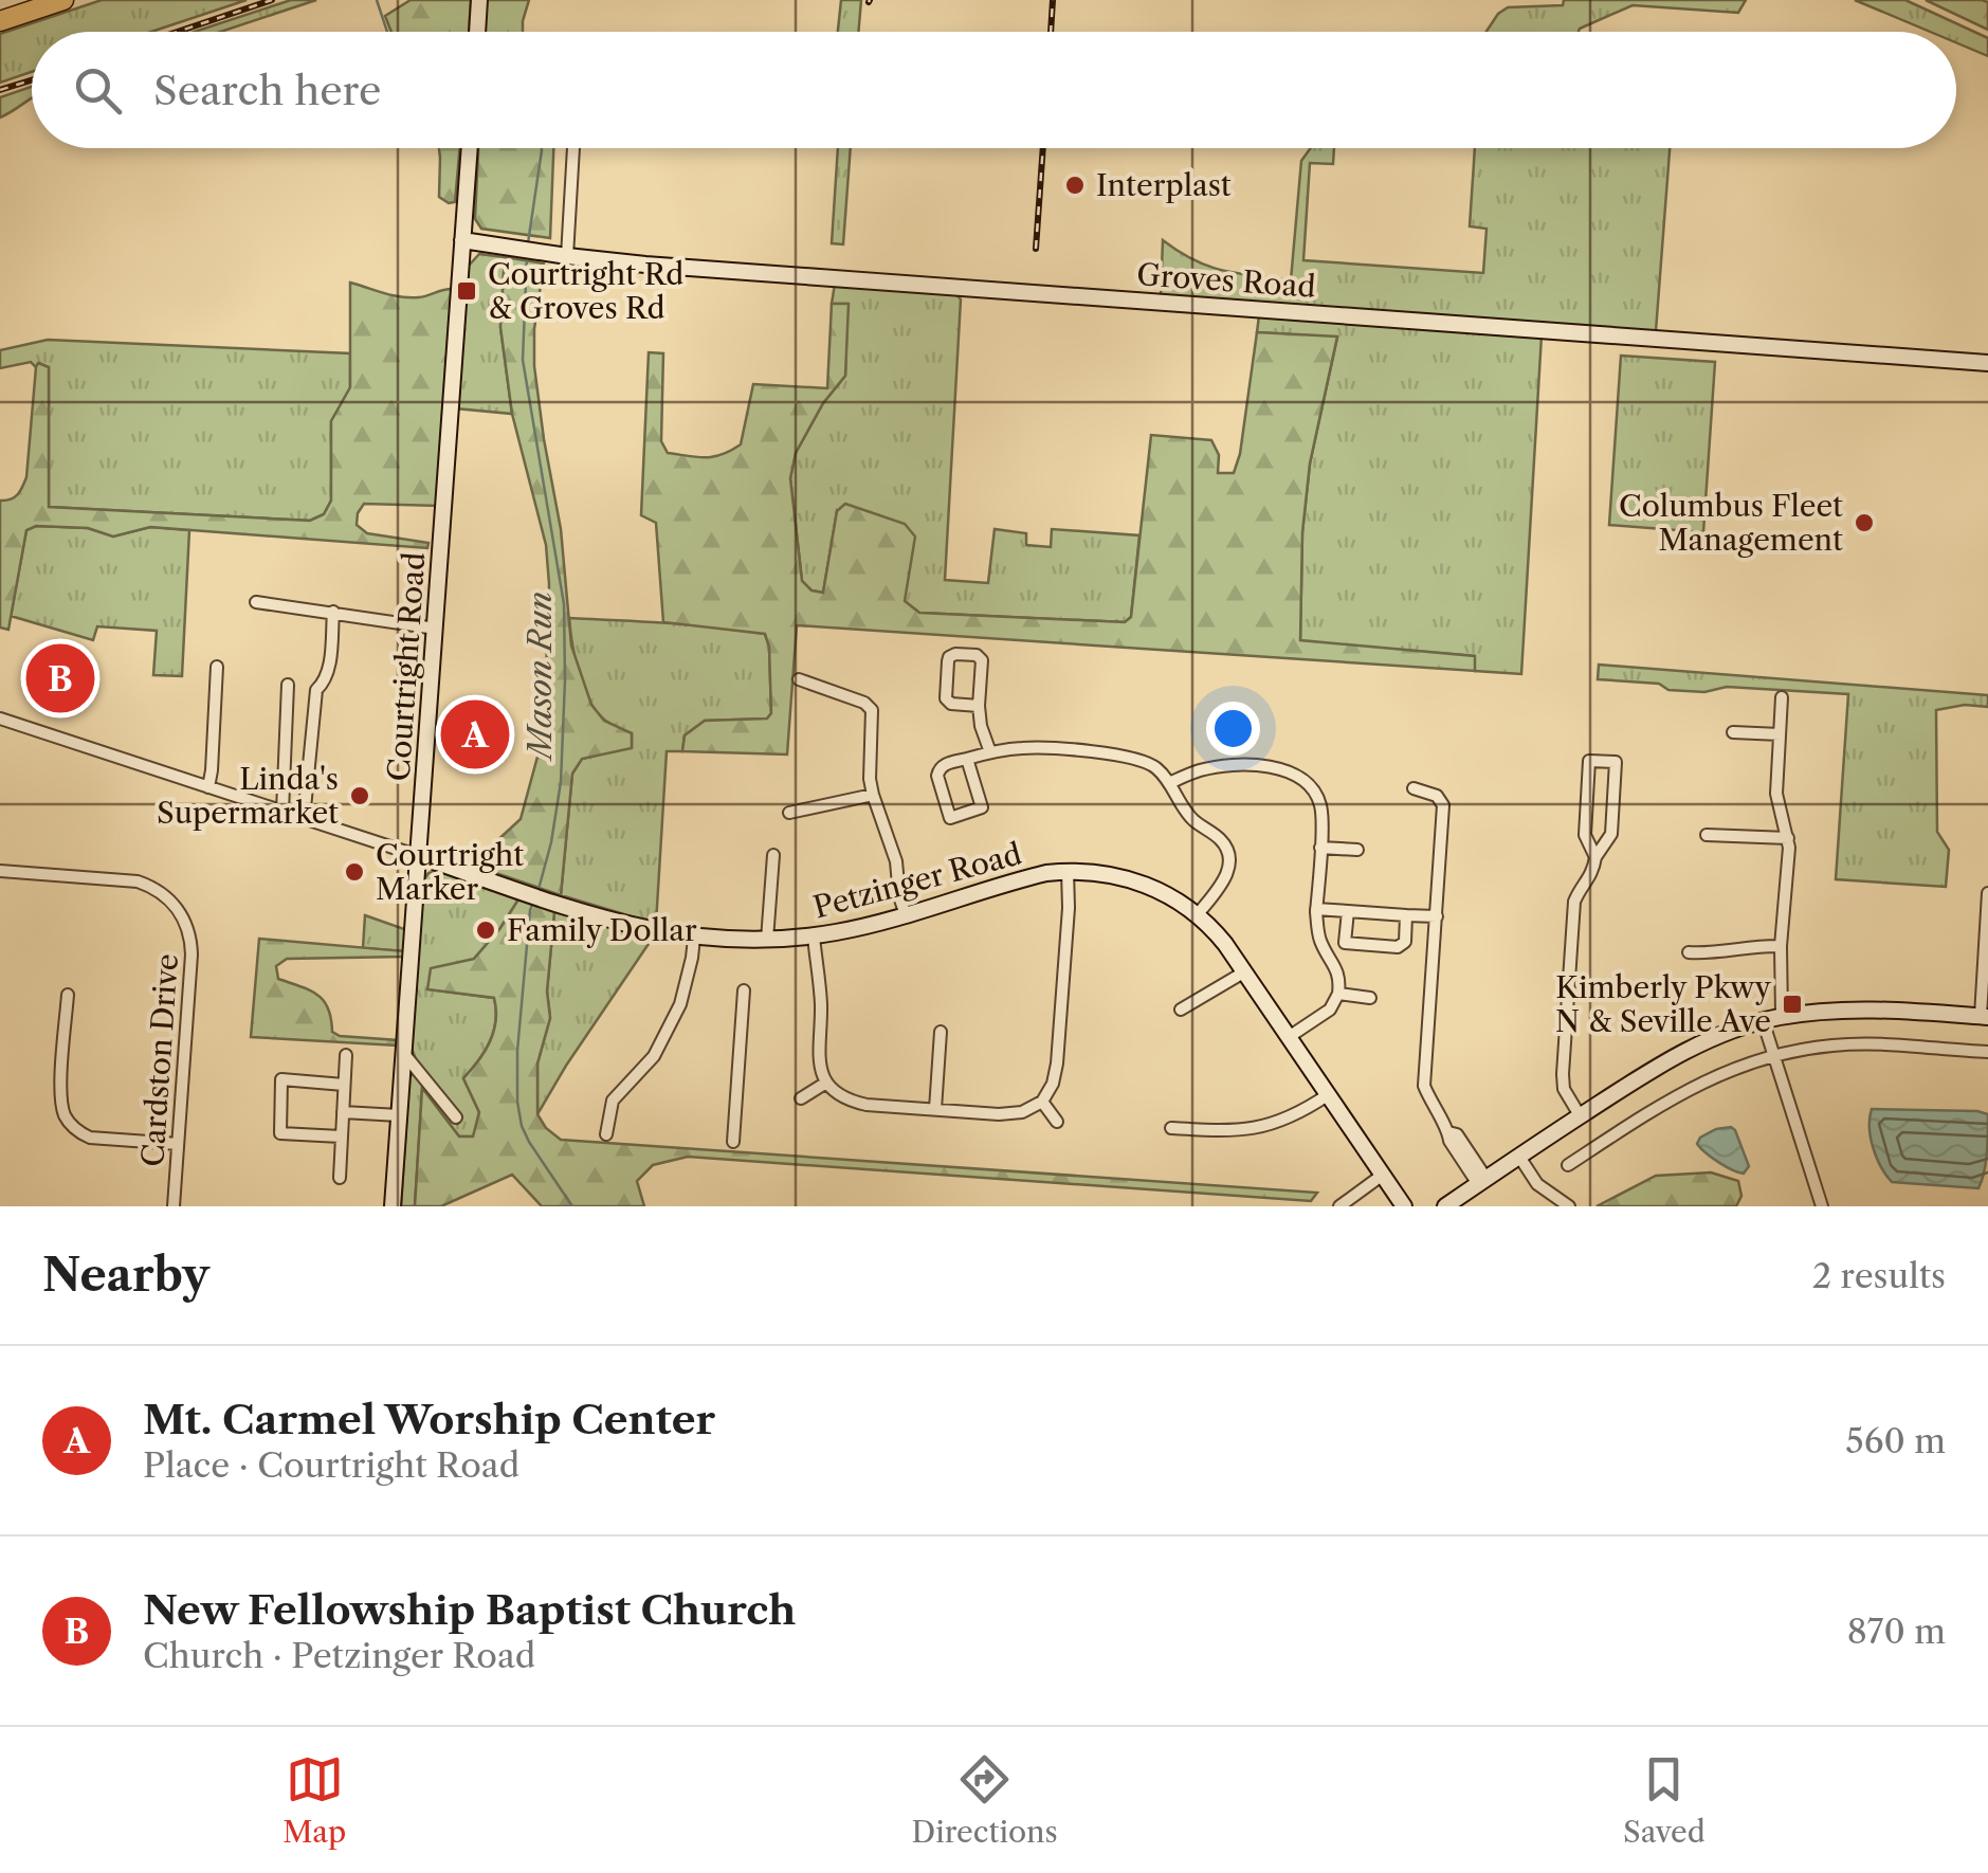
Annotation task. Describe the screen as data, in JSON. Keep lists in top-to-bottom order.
{
  "streets": {
    "street": [
      "Groves Road",
      "Courtright Road",
      "Petzinger Road",
      "Cardston Drive"
    ]
  },
  "crossings": [
    ["Groves Road", "Courtright Road"],
    ["Courtright Road", "Petzinger Road"]
  ],
  "water": ["Mason Run"],
  "places": {
    "other": [
      "Interplast",
      "Columbus Fleet Management",
      "Linda's Supermarket",
      "Courtright Marker",
      "Family Dollar"
    ],
    "transit": ["Courtright Rd & Groves Rd", "Kimberly Pkwy N & Seville Ave"]
  },
  "page": {
    "search": "Search here",
    "pins": ["B", "A"],
    "heading": ["Nearby", "2 results"],
    "list": [
      {
        "mark": "A",
        "name": "Mt. Carmel Worship Center",
        "note": "Place · Courtright Road",
        "value": "560 m"
      },
      {
        "mark": "B",
        "name": "New Fellowship Baptist Church",
        "note": "Church · Petzinger Road",
        "value": "870 m"
      }
    ],
    "nav": ["Map", "Directions", "Saved"]
  }
}
